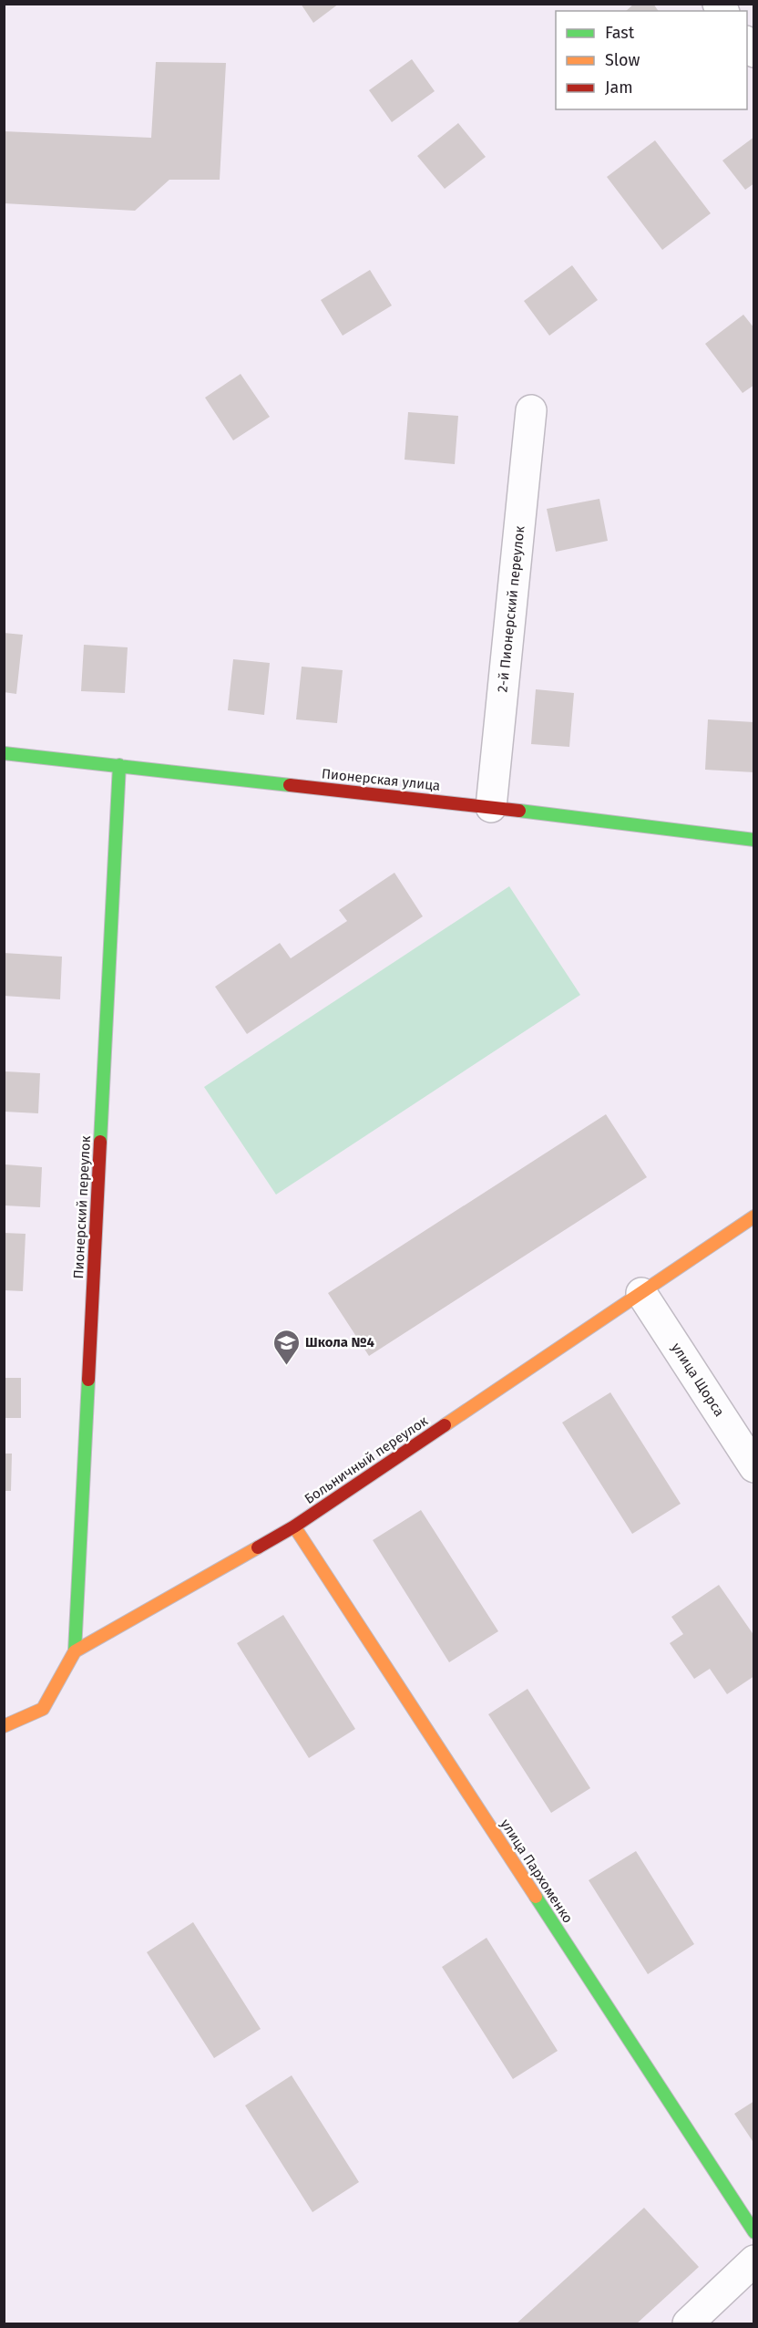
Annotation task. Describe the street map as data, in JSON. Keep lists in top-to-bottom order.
{
  "streets": {
    "street": [
      "2-й Пионерский переулок",
      "Пионерская улица",
      "Пионерский переулок",
      "улица Щорса",
      "Больничный переулок",
      "улица Пархоменко"
    ]
  },
  "crossings": [
    ["2-й Пионерский переулок", "Пионерская улица"],
    ["Пионерская улица", "Пионерский переулок"],
    ["Пионерский переулок", "Больничный переулок"],
    ["улица Щорса", "Больничный переулок"],
    ["Больничный переулок", "улица Пархоменко"]
  ],
  "places": {
    "school or university": ["Школа №4"]
  },
  "legend": ["Fast", "Slow", "Jam"]
}
